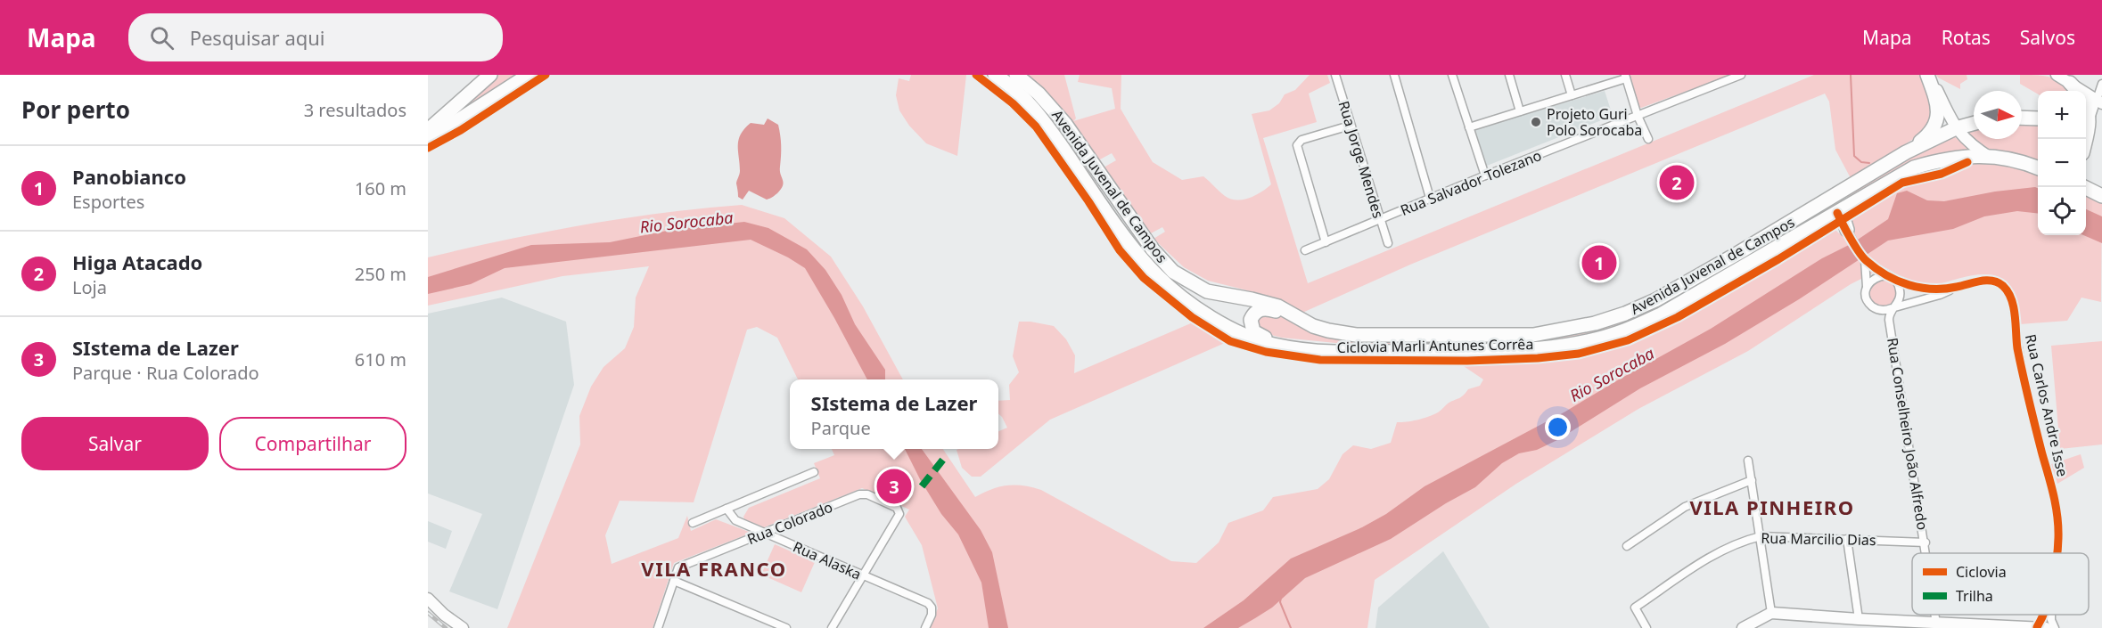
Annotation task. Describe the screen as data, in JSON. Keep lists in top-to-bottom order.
{
  "streets": {
    "highway": ["Avenida Juvenal de Campos"],
    "street": [
      "Rua Jorge Mendes",
      "Rua Salvador Tolezano",
      "Rua Carlos Andre Isse",
      "Rua Conselheiro João Alfredo",
      "Rua Colorado",
      "Rua Marcilio Dias",
      "Rua Alaska"
    ],
    "cycle path": ["Ciclovia Marli Antunes Corrêa"]
  },
  "crossings": [
    ["Rua Jorge Mendes", "Rua Salvador Tolezano"],
    ["Rua Carlos Andre Isse", "Rua Conselheiro João Alfredo"],
    ["Rua Conselheiro João Alfredo", "Rua Marcilio Dias"],
    ["Rua Colorado", "Rua Alaska"]
  ],
  "districts": ["VILA PINHEIRO", "VILA FRANCO"],
  "water": ["Rio Sorocaba"],
  "places": ["Projeto Guri Polo Sorocaba"],
  "legend": ["Ciclovia", "Trilha"],
  "north": "right",
  "page": {
    "header": "Mapa",
    "search": "Pesquisar aqui",
    "nav": ["Mapa", "Rotas", "Salvos"],
    "heading": ["Por perto", "3 resultados"],
    "map_buttons": ["+", "−"],
    "list": [
      {
        "mark": "1",
        "name": "Panobianco",
        "note": "Esportes",
        "value": "160 m"
      },
      {
        "mark": "2",
        "name": "Higa Atacado",
        "note": "Loja",
        "value": "250 m"
      },
      {
        "mark": "3",
        "name": "SIstema de Lazer",
        "note": "Parque · Rua Colorado",
        "value": "610 m"
      }
    ],
    "pins": ["2", "1", "3"],
    "popup": ["SIstema de Lazer", "Parque"],
    "buttons": ["Salvar", "Compartilhar"]
  }
}
